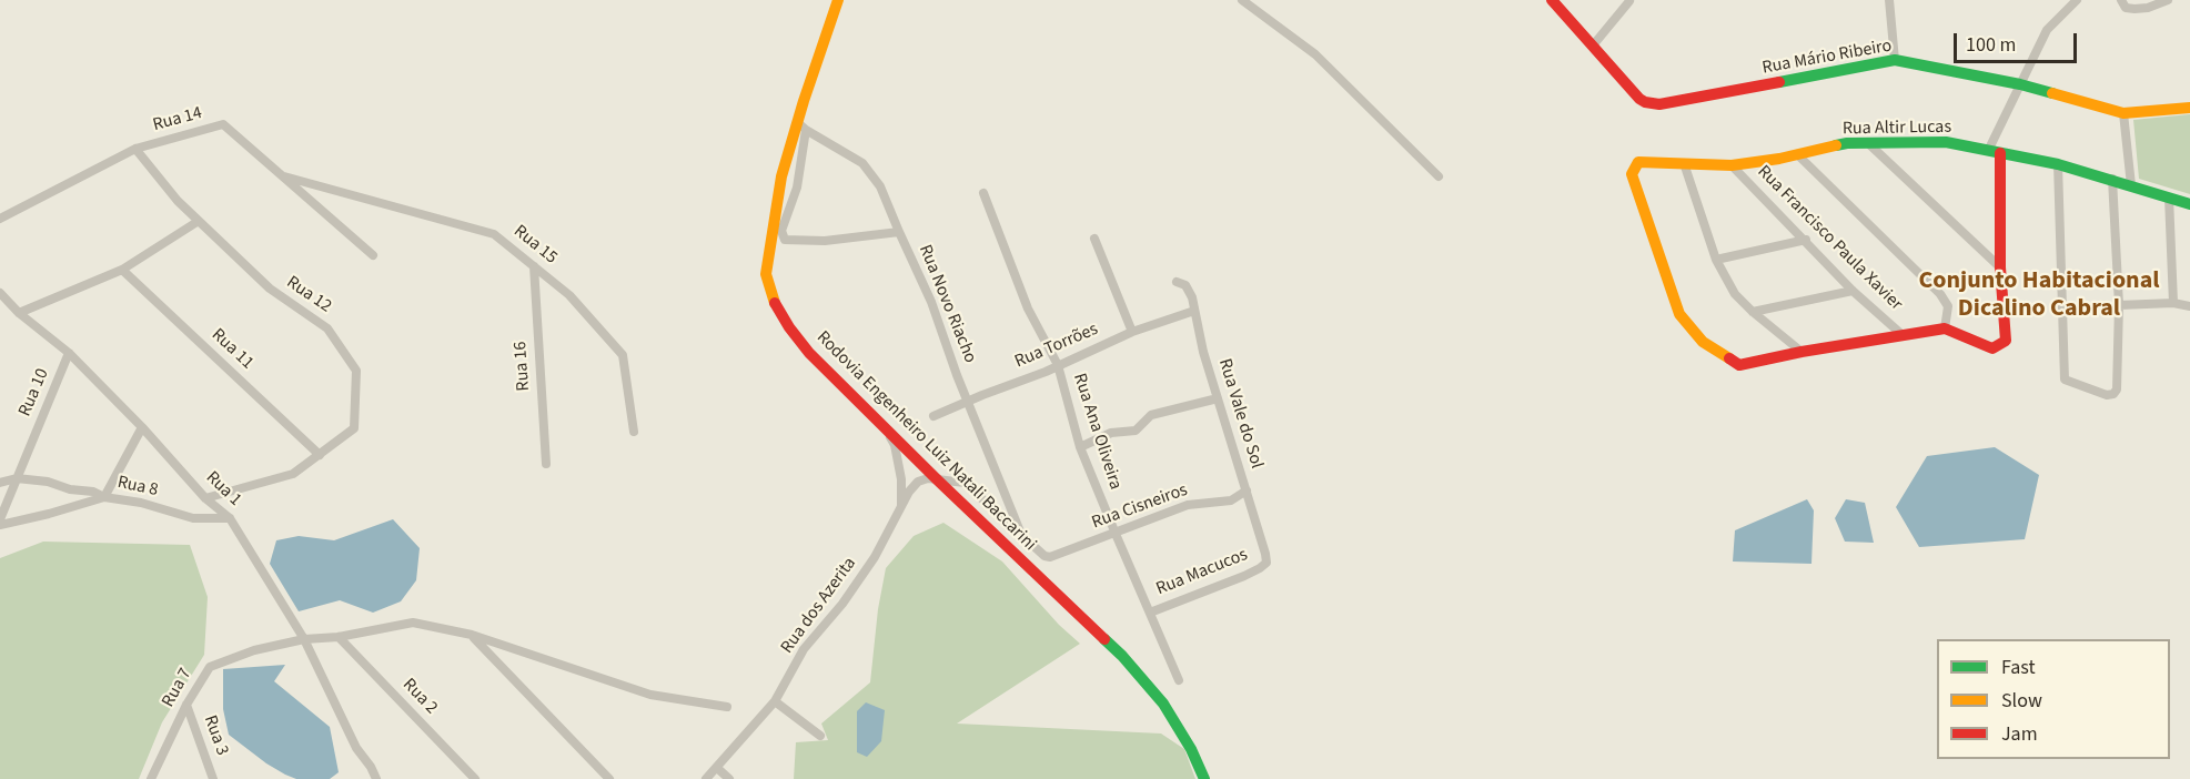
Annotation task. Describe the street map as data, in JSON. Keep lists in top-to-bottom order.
{
  "streets": {
    "street": [
      "Rua Mário Ribeiro",
      "Rua 14",
      "Rua Altir Lucas",
      "Rua Francisco Paula Xavier",
      "Rua 15",
      "Rua 12",
      "Rua Novo Riacho",
      "Rua Torrões",
      "Rua 11",
      "Rua 16",
      "Rua 10",
      "Rua Vale do Sol",
      "Rua Ana Oliveira",
      "Rodovia Engenheiro Luiz Natali Baccarini",
      "Rua 8",
      "Rua 1",
      "Rua Cisneiros",
      "Rua Macucos",
      "Rua dos Azerita",
      "Rua 7",
      "Rua 2",
      "Rua 3"
    ]
  },
  "crossings": [
    ["Rua 14", "Rua 15"],
    ["Rua 14", "Rua 12"],
    ["Rua Altir Lucas", "Rua Francisco Paula Xavier"],
    ["Rua 15", "Rua 16"],
    ["Rua 12", "Rua 11"],
    ["Rua 12", "Rua 1"],
    ["Rua Novo Riacho", "Rua Torrões"],
    ["Rua Novo Riacho", "Rodovia Engenheiro Luiz Natali Baccarini"],
    ["Rua Novo Riacho", "Rua Cisneiros"],
    ["Rua Torrões", "Rua Vale do Sol"],
    ["Rua Torrões", "Rua Ana Oliveira"],
    ["Rua 10", "Rua 8"],
    ["Rua 10", "Rua 1"],
    ["Rua Vale do Sol", "Rua Cisneiros"],
    ["Rua Vale do Sol", "Rua Macucos"],
    ["Rua Ana Oliveira", "Rua Cisneiros"],
    ["Rua Ana Oliveira", "Rua Macucos"],
    ["Rodovia Engenheiro Luiz Natali Baccarini", "Rua dos Azerita"],
    ["Rua 8", "Rua 1"],
    ["Rua 1", "Rua 7"],
    ["Rua 7", "Rua 3"]
  ],
  "districts": ["Conjunto Habitacional Dicalino Cabral"],
  "legend": ["Fast", "Slow", "Jam"],
  "scale_bar": "100 m"
}
